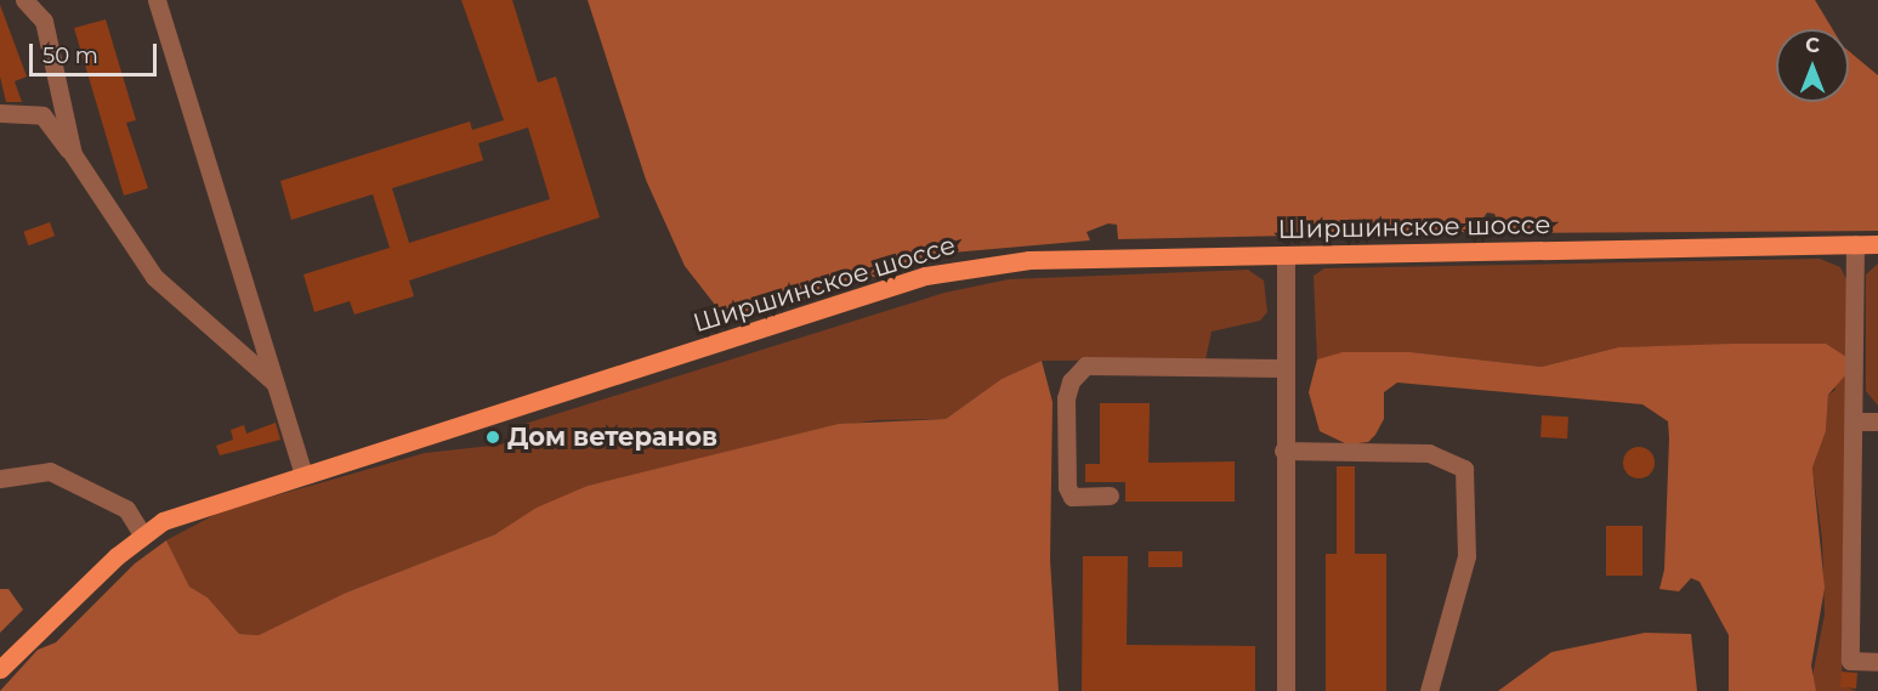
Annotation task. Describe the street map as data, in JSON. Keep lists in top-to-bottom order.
{
  "streets": {
    "main road": ["Ширшинское шоссе"]
  },
  "places": ["Дом ветеранов"],
  "scale_bar": "50 m",
  "north": "top"
}
